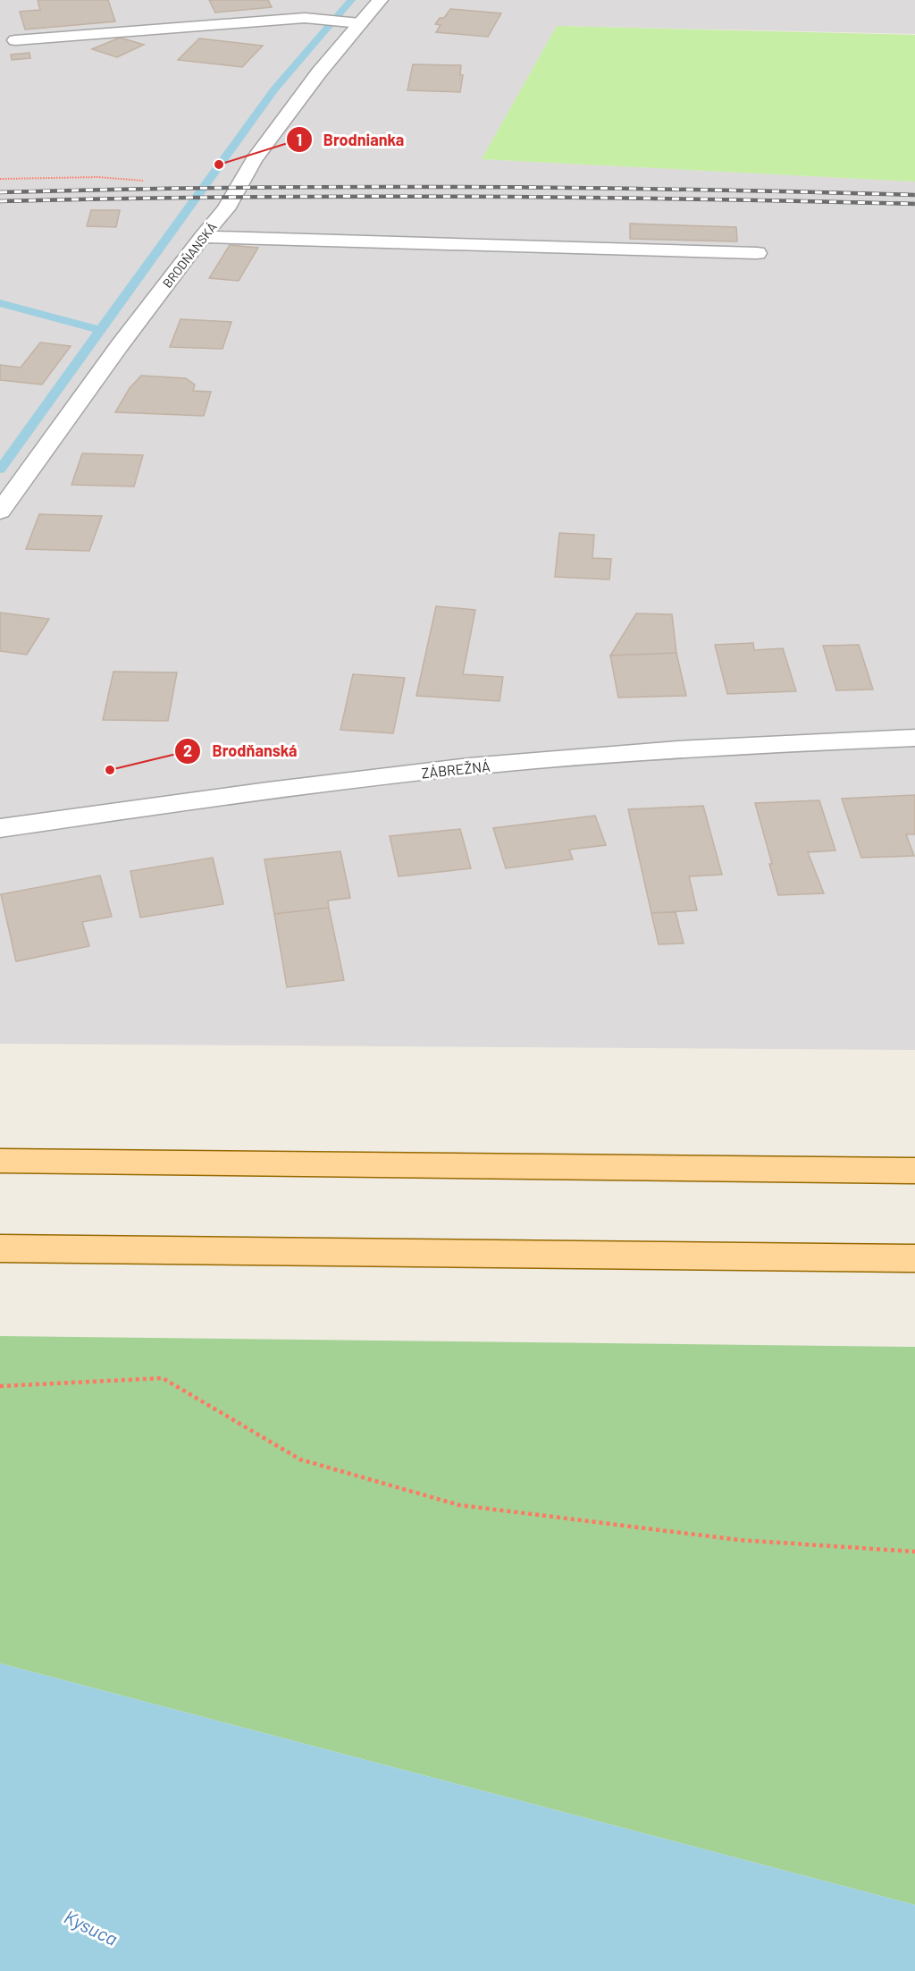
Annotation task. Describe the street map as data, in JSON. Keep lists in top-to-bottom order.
{
  "streets": {
    "street": ["BRODŇANSKÁ", "ZÁBREŽNÁ"]
  },
  "water": ["Kysuca"],
  "places": ["Brodnianka", "Brodňanská"]
}
